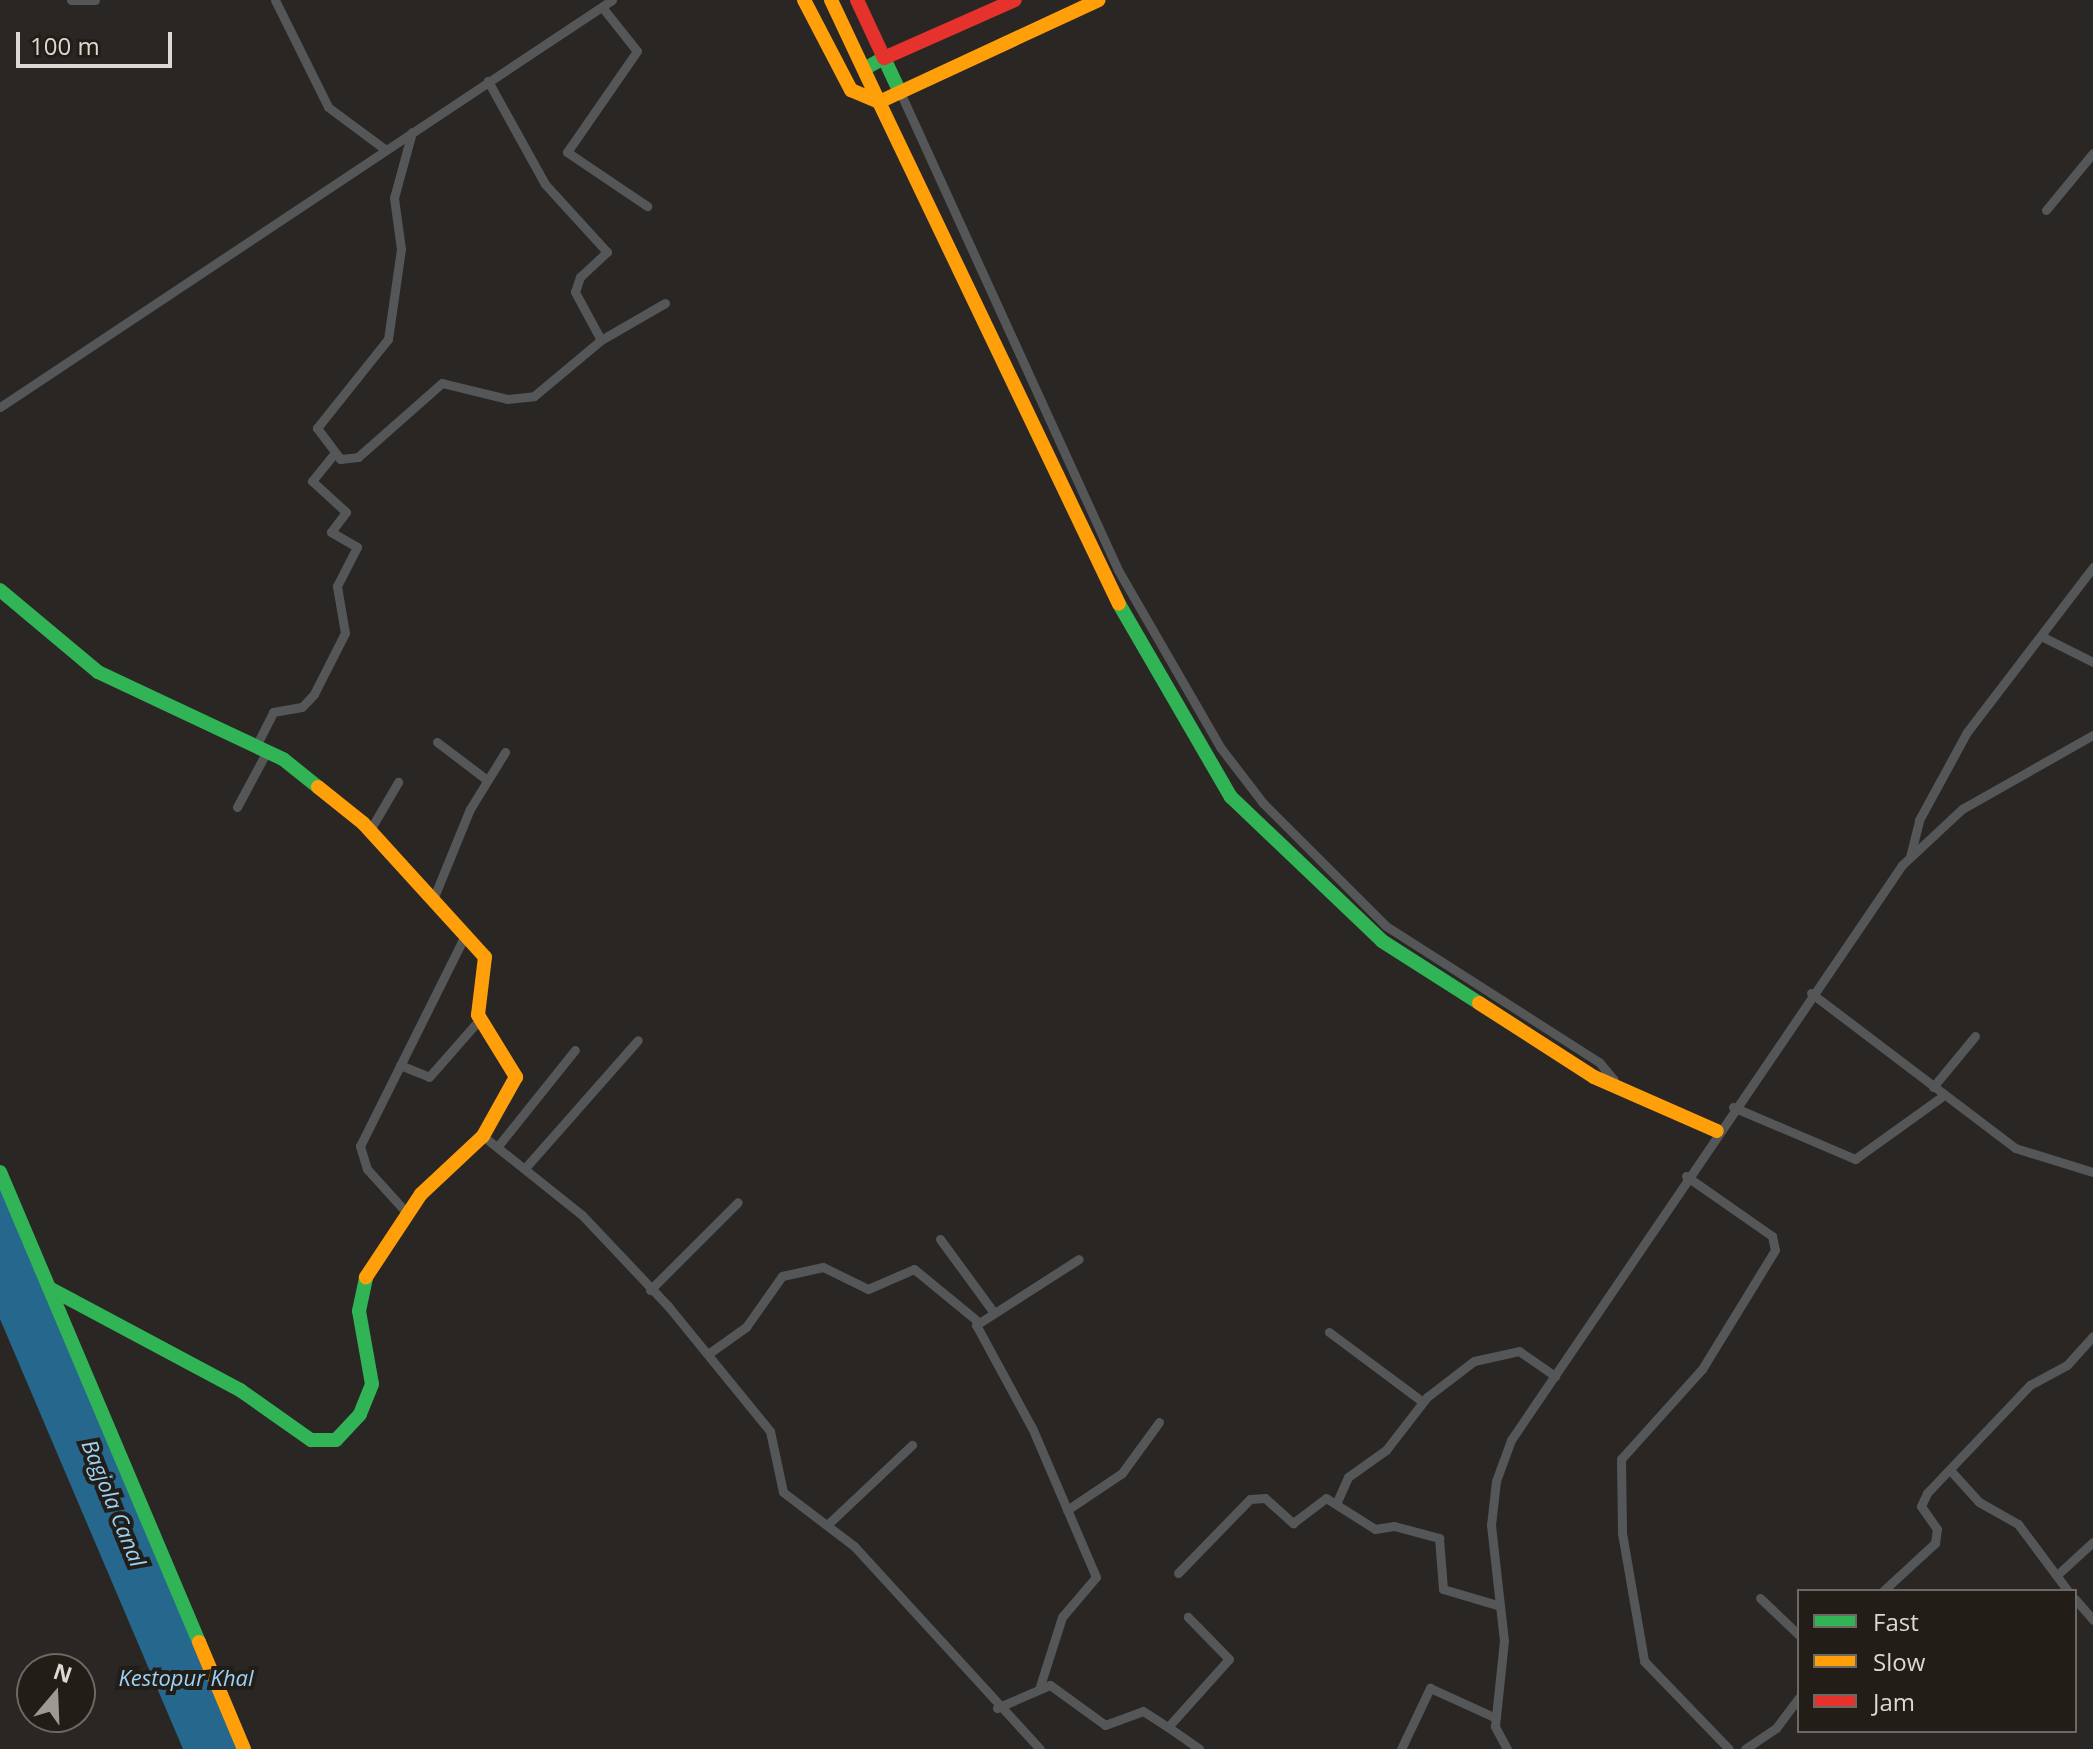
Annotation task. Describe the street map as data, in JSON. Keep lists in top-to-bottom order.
{
  "water": ["Bagjola Canal", "Kestopur Khal"],
  "legend": ["Fast", "Slow", "Jam"],
  "scale_bar": "100 m",
  "north": "top"
}
